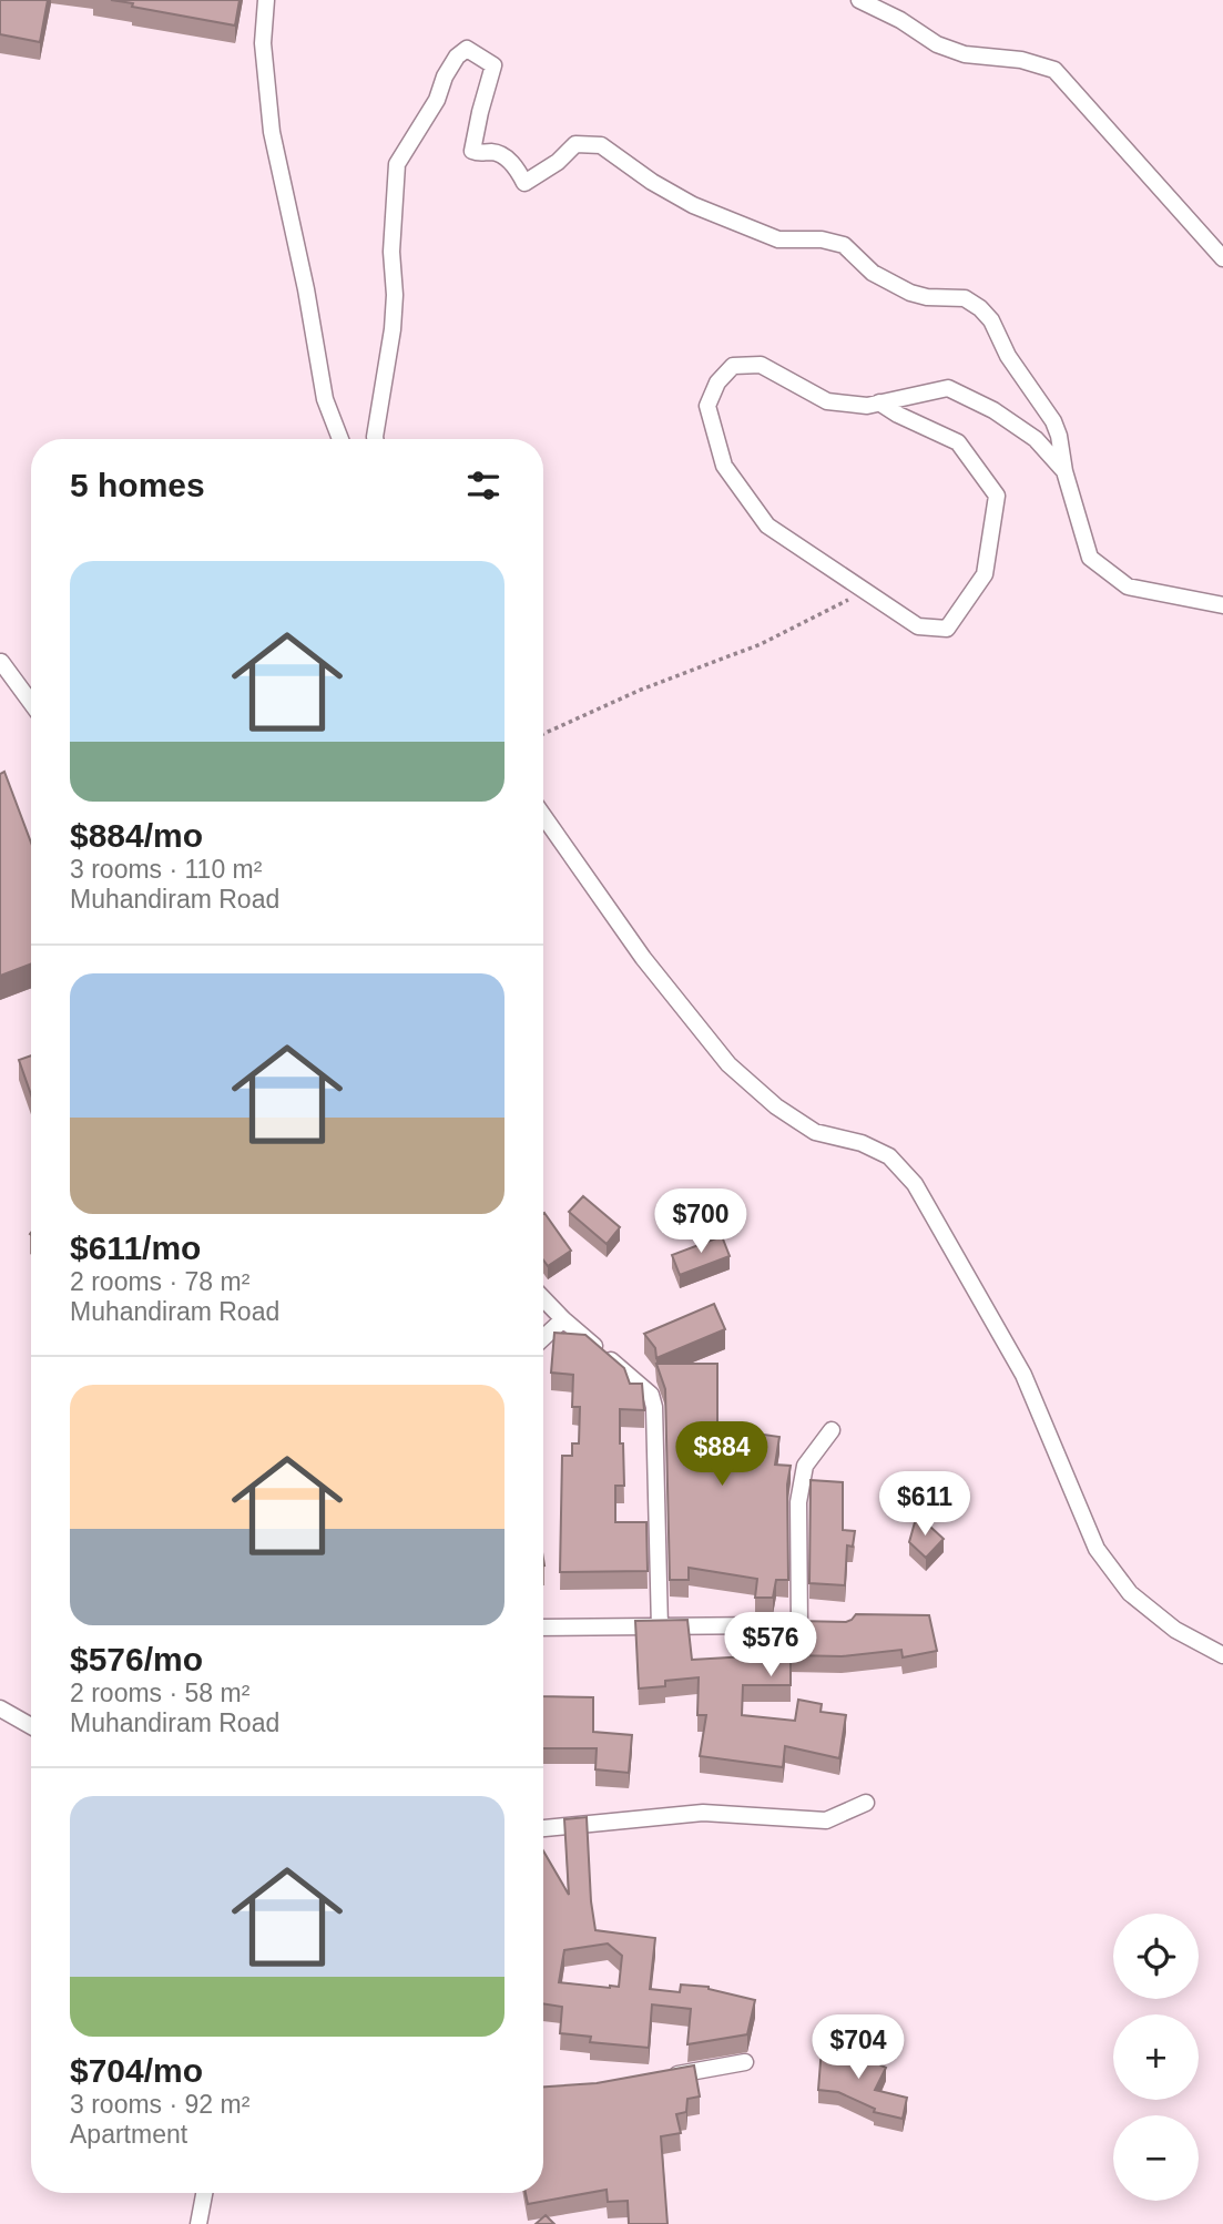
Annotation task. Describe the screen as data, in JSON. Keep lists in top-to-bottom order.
{
  "page": {
    "heading": "5 homes",
    "list": [
      {
        "name": "$884/mo",
        "note": "3 rooms · 110 m² · Muhandiram Road"
      },
      {
        "name": "$611/mo",
        "note": "2 rooms · 78 m² · Muhandiram Road"
      },
      {
        "name": "$576/mo",
        "note": "2 rooms · 58 m² · Muhandiram Road"
      },
      {
        "name": "$704/mo",
        "note": "3 rooms · 92 m² · Apartment"
      }
    ],
    "price": [
      "$700",
      "$884",
      "$611",
      "$576",
      "$704"
    ],
    "map_buttons": ["+", "−"]
  }
}
